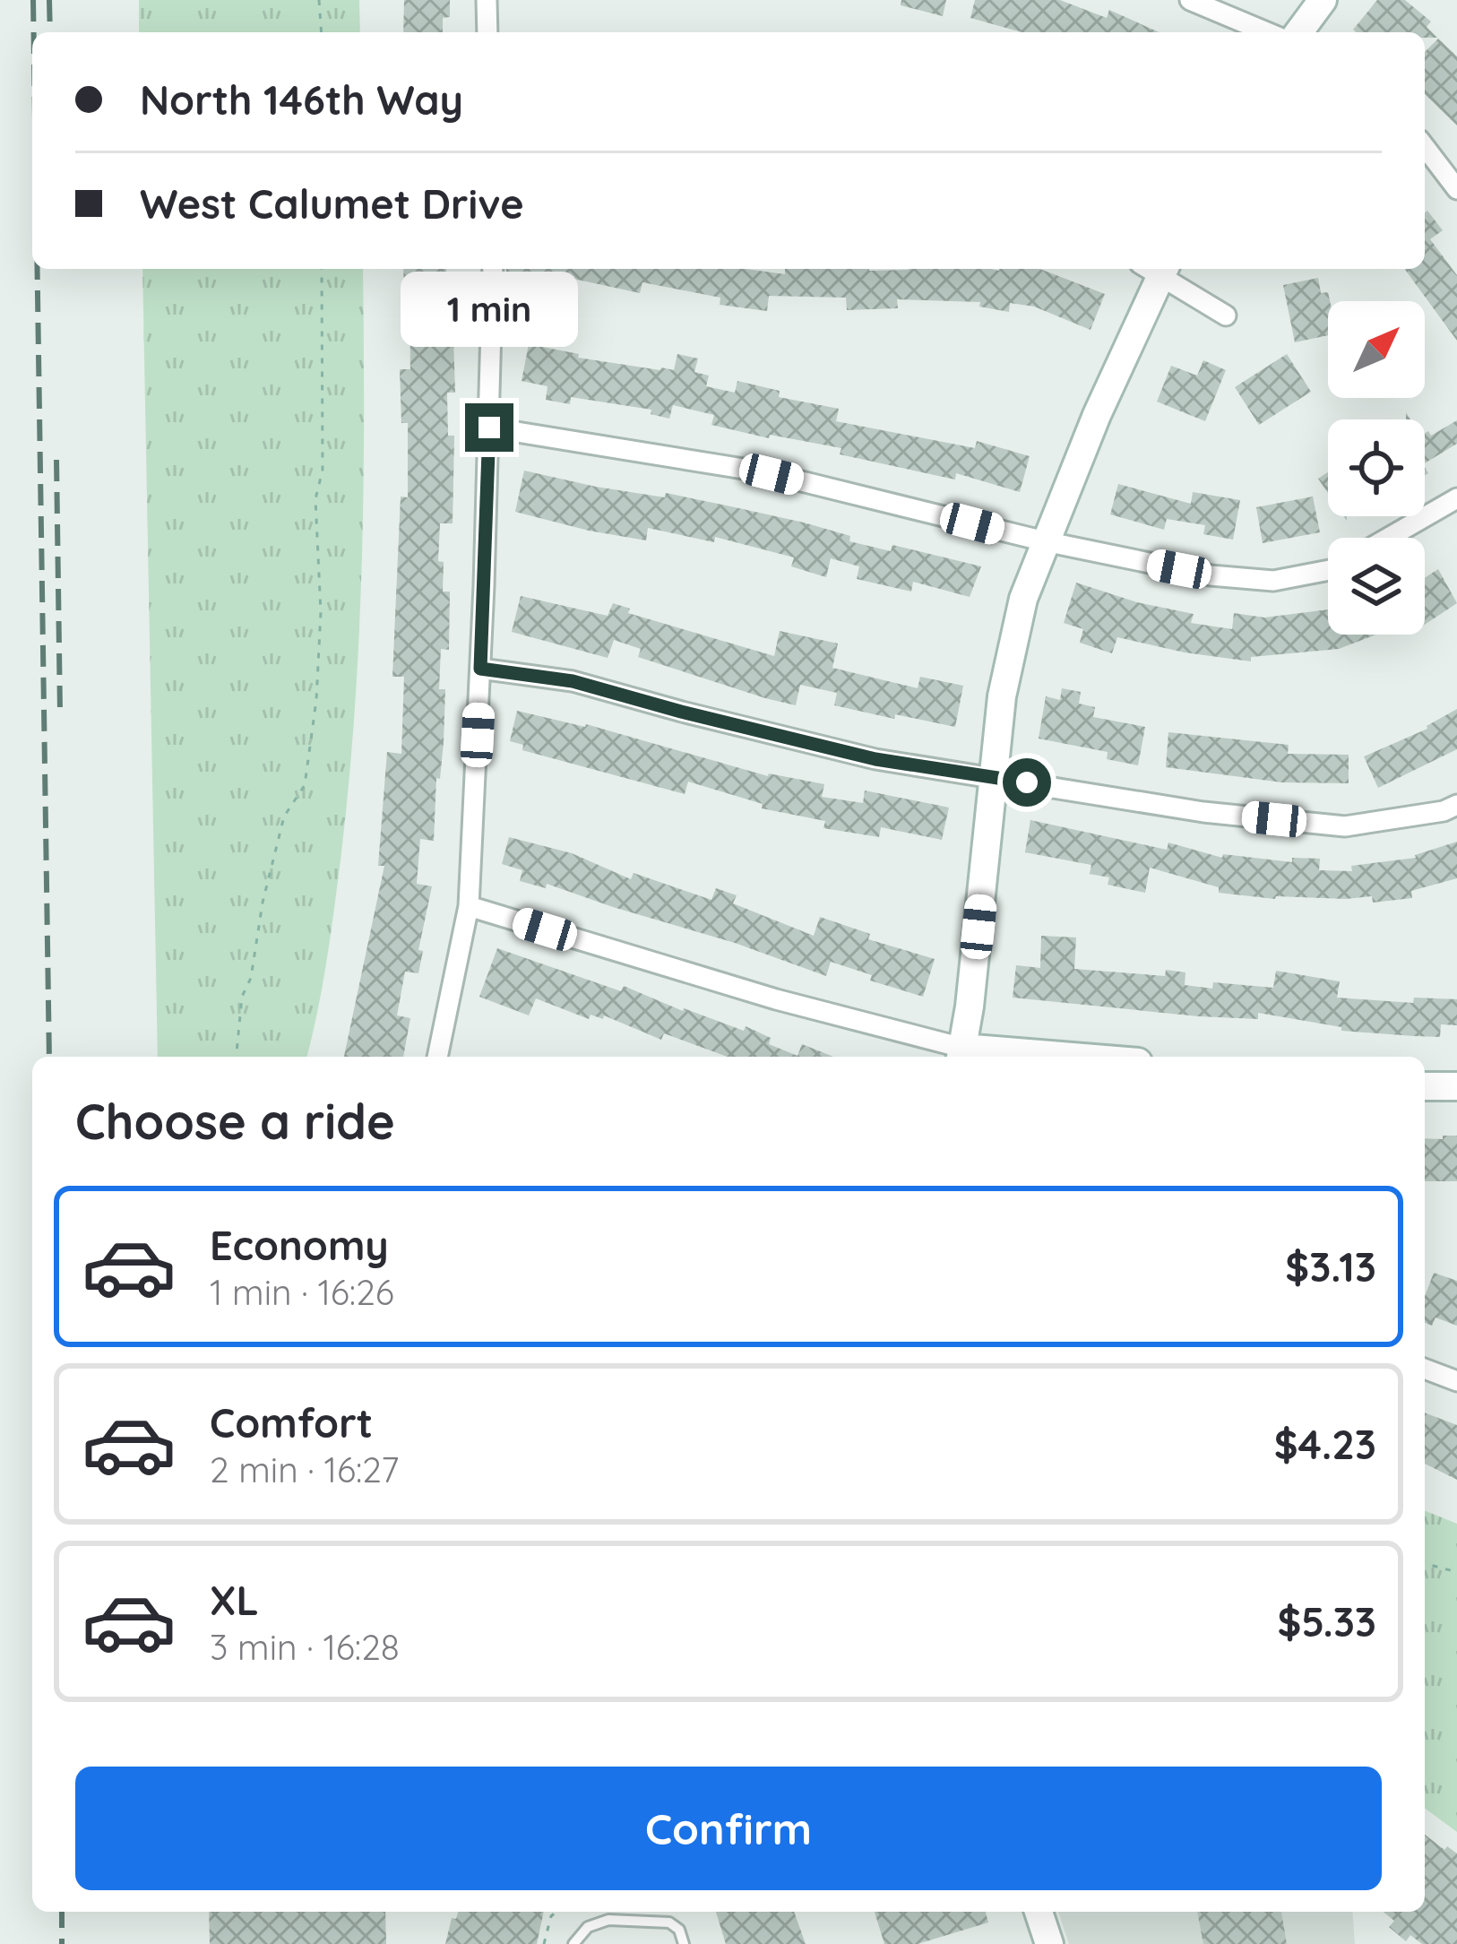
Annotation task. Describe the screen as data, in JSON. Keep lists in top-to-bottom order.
{
  "north": "top right",
  "page": {
    "banner": ["North 146th Way", "West Calumet Drive"],
    "bubble": "1 min",
    "heading": "Choose a ride",
    "list": [
      {
        "name": "Economy",
        "note": "1 min · 16:26",
        "value": "$3.13"
      },
      {
        "name": "Comfort",
        "note": "2 min · 16:27",
        "value": "$4.23"
      },
      {
        "name": "XL",
        "note": "3 min · 16:28",
        "value": "$5.33"
      }
    ],
    "buttons": "Confirm"
  }
}
